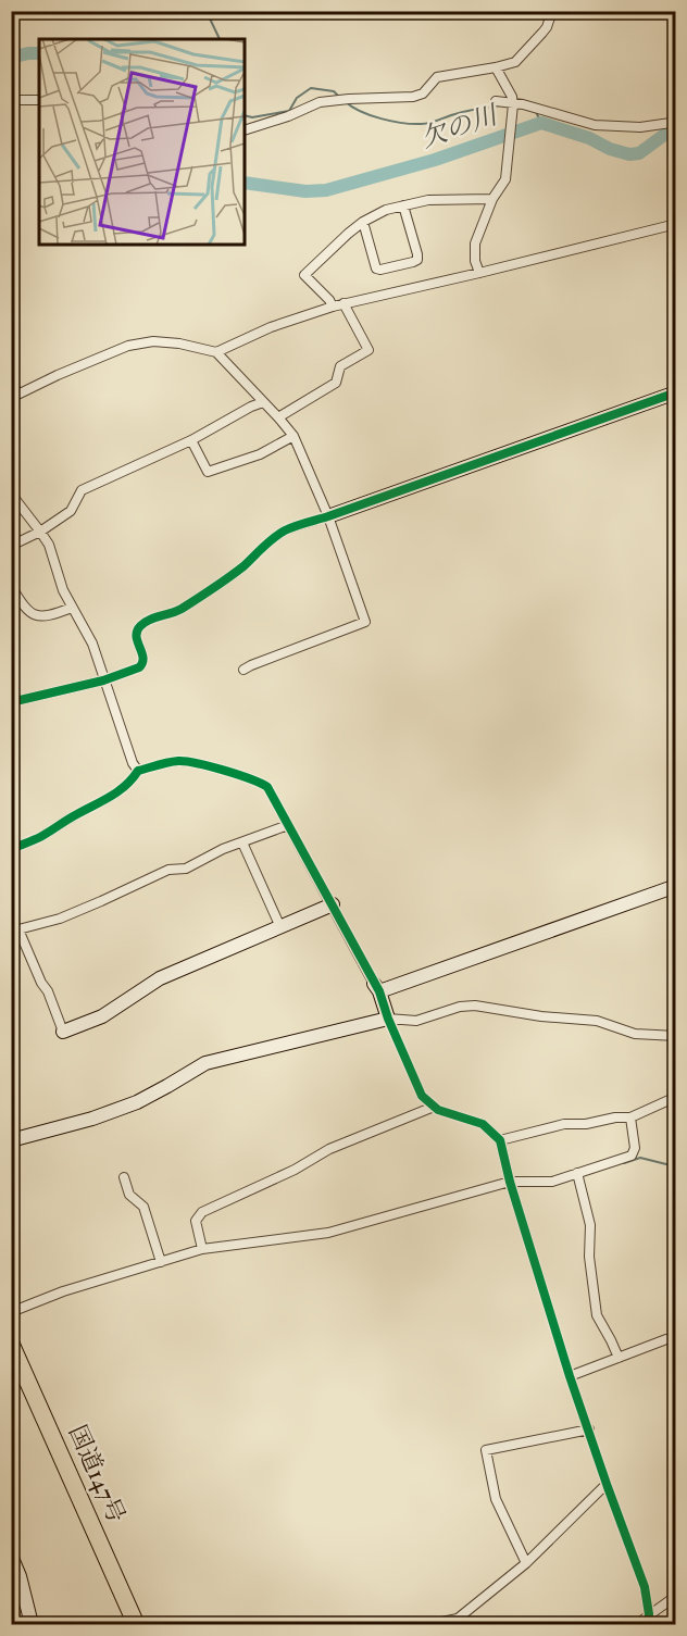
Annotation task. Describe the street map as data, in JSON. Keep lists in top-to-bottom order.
{
  "streets": {
    "highway": ["国道147号"]
  },
  "water": ["欠の川"]
}
